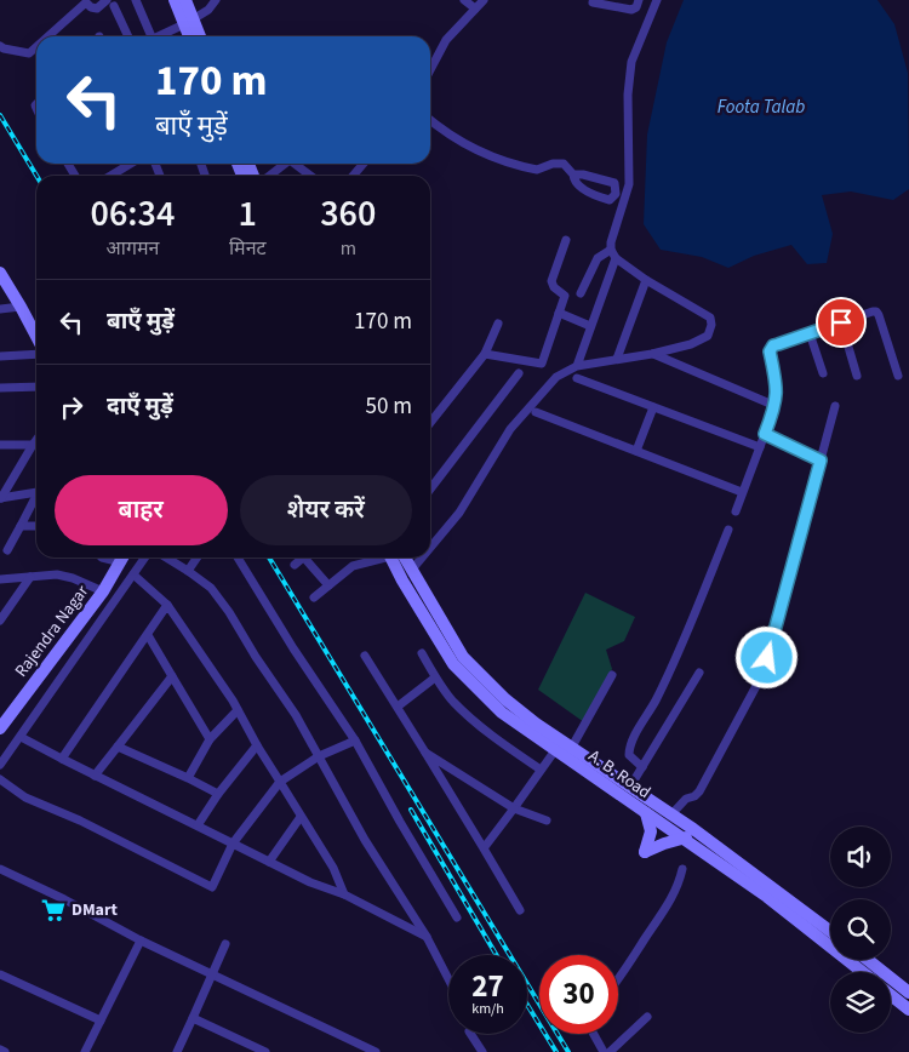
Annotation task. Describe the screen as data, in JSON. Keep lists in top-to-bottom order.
{
  "streets": {
    "main road": ["Rajendra Nagar", "A. B. Road"]
  },
  "water": ["Foota Talab"],
  "places": {
    "supermarket": ["DMart"]
  },
  "page": {
    "turn": ["170 m", "बाएँ मुड़ें"],
    "eta": [
      "06:34",
      "आगमन",
      "1",
      "मिनट",
      "360",
      "m"
    ],
    "list": [
      {
        "name": "बाएँ मुड़ें",
        "value": "170 m"
      },
      {
        "name": "दाएँ मुड़ें",
        "value": "50 m"
      }
    ],
    "buttons": ["बाहर", "शेयर करें"],
    "speed": "27 km/h",
    "limit": "30"
  }
}
